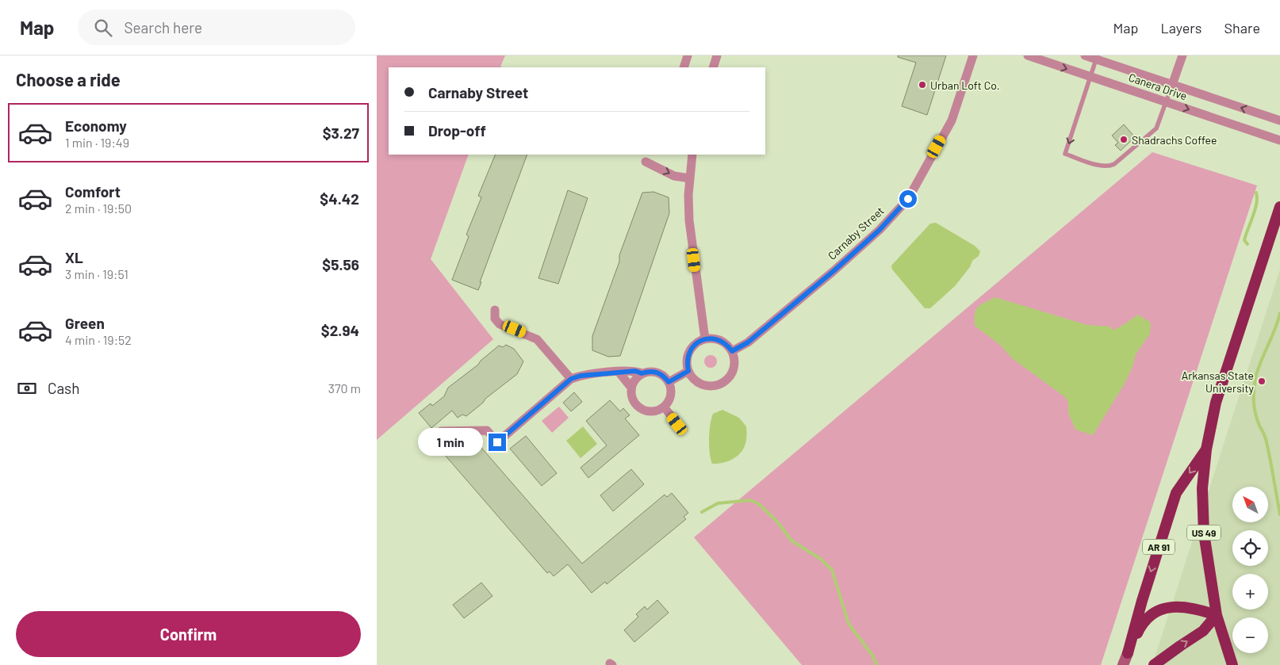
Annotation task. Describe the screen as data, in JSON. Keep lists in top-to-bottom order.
{
  "streets": {
    "highway": ["US 49", "AR 91"],
    "street": ["Canera Drive", "Carnaby Street"]
  },
  "crossings": [
    ["US 49", "AR 91"]
  ],
  "places": ["Urban Loft Co.", "Shadrachs Coffee", "Arkansas State University"],
  "north": "top left",
  "page": {
    "header": "Map",
    "search": "Search here",
    "nav": ["Map", "Layers", "Share"],
    "heading": "Choose a ride",
    "banner": ["Carnaby Street", "Drop-off"],
    "list": [
      {
        "name": "Economy",
        "note": "1 min · 19:49",
        "value": "$3.27"
      },
      {
        "name": "Comfort",
        "note": "2 min · 19:50",
        "value": "$4.42"
      },
      {
        "name": "XL",
        "note": "3 min · 19:51",
        "value": "$5.56"
      },
      {
        "name": "Green",
        "note": "4 min · 19:52",
        "value": "$2.94"
      }
    ],
    "pay": ["Cash", "370 m"],
    "bubble": "1 min",
    "map_buttons": ["+", "−"],
    "buttons": "Confirm"
  }
}
